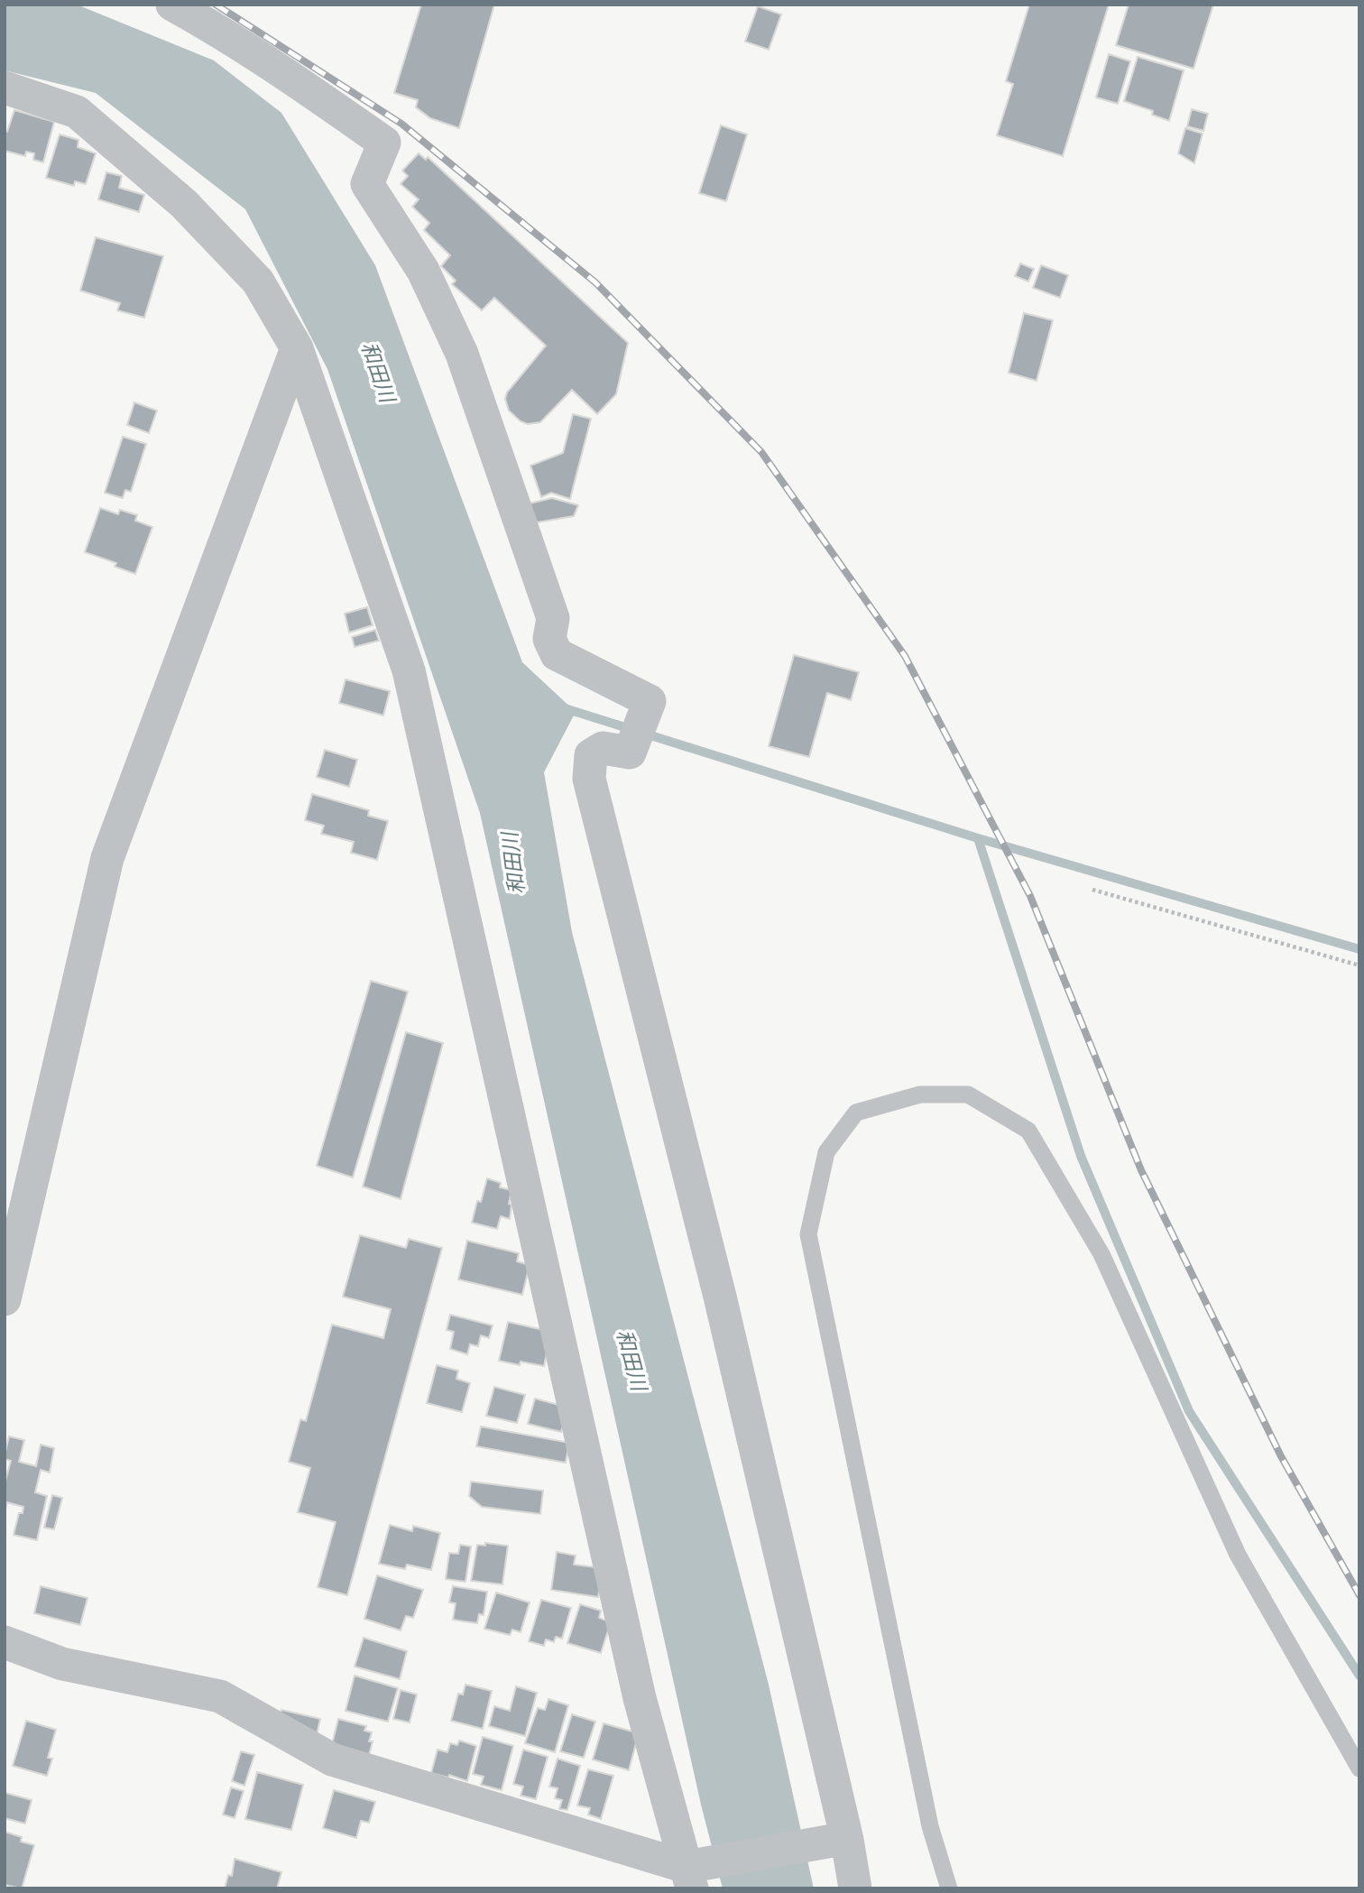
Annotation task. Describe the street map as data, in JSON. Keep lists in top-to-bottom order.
{
  "water": ["和田川"]
}
